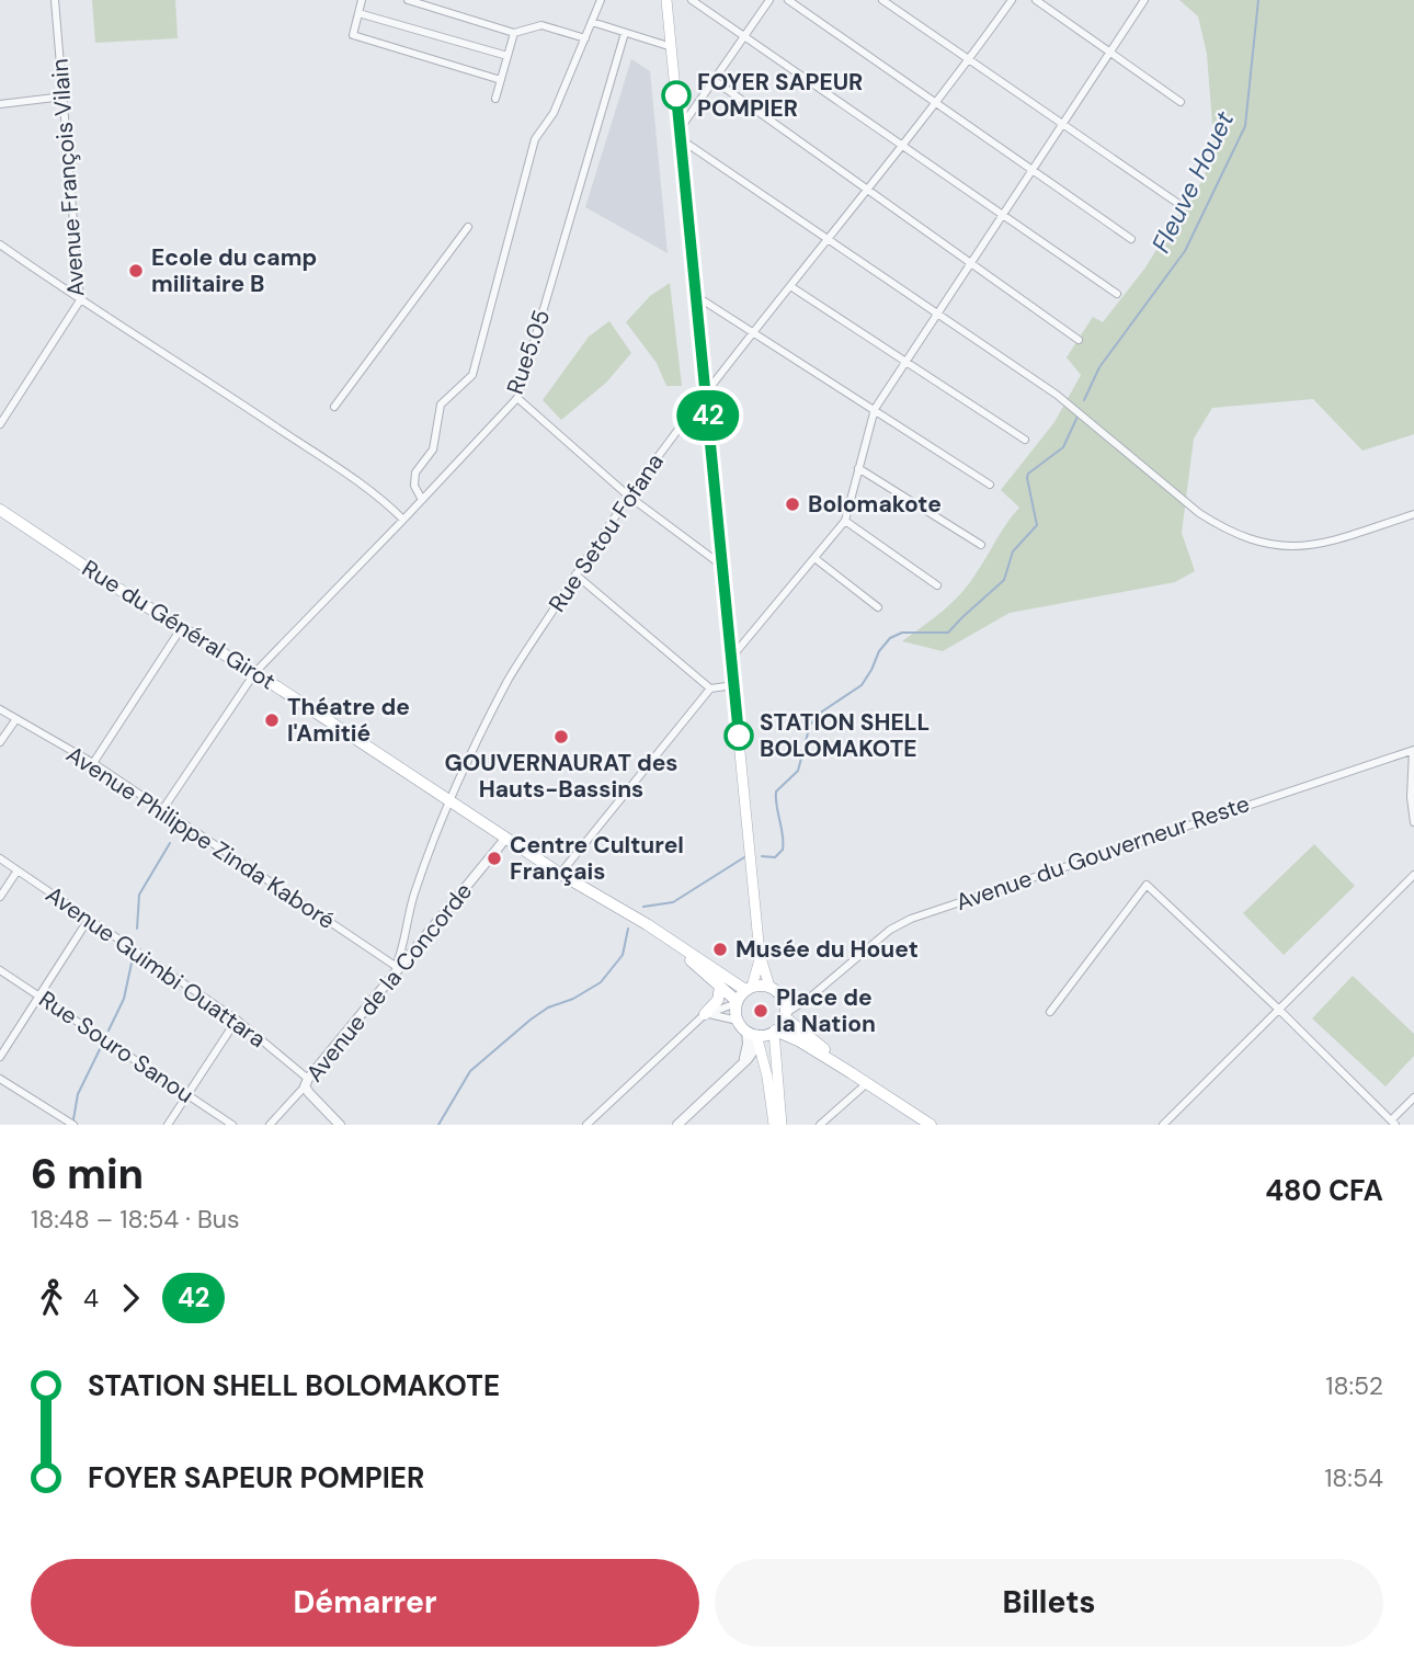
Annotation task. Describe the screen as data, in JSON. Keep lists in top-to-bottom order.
{
  "streets": {
    "highway": ["Rue du Général Girot"],
    "street": [
      "Avenue François Vilain",
      "Rue5.05",
      "Rue Setou Fofana",
      "Avenue Philippe Zinda Kaboré",
      "Avenue du Gouverneur Reste",
      "Avenue Guimbi Ouattara",
      "Avenue de la Concorde",
      "Rue Souro Sanou"
    ]
  },
  "crossings": [
    ["Rue5.05", "Rue du Général Girot"],
    ["Rue5.05", "Avenue Philippe Zinda Kaboré"],
    ["Rue Setou Fofana", "Rue du Général Girot"],
    ["Rue Setou Fofana", "Avenue Philippe Zinda Kaboré"],
    ["Rue Setou Fofana", "Avenue de la Concorde"],
    ["Rue du Général Girot", "Avenue de la Concorde"],
    ["Avenue Philippe Zinda Kaboré", "Avenue de la Concorde"],
    ["Avenue Guimbi Ouattara", "Avenue de la Concorde"]
  ],
  "water": ["Fleuve Houet"],
  "places": [
    "FOYER SAPEUR POMPIER",
    "Ecole du camp militaire B",
    "Bolomakote",
    "Théatre de l'Amitié",
    "STATION SHELL BOLOMAKOTE",
    "GOUVERNAURAT des Hauts-Bassins",
    "Centre Culturel Français",
    "Musée du Houet",
    "Place de la Nation"
  ],
  "lines": ["bus line 42"],
  "page": {
    "on_map": "42",
    "heading": ["6 min", "18:48 – 18:54 · Bus", "480 CFA"],
    "legs": ["4", "42"],
    "list": [
      {
        "name": "STATION SHELL BOLOMAKOTE",
        "value": "18:52"
      },
      {
        "name": "FOYER SAPEUR POMPIER",
        "value": "18:54"
      }
    ],
    "buttons": ["Démarrer", "Billets"]
  }
}
